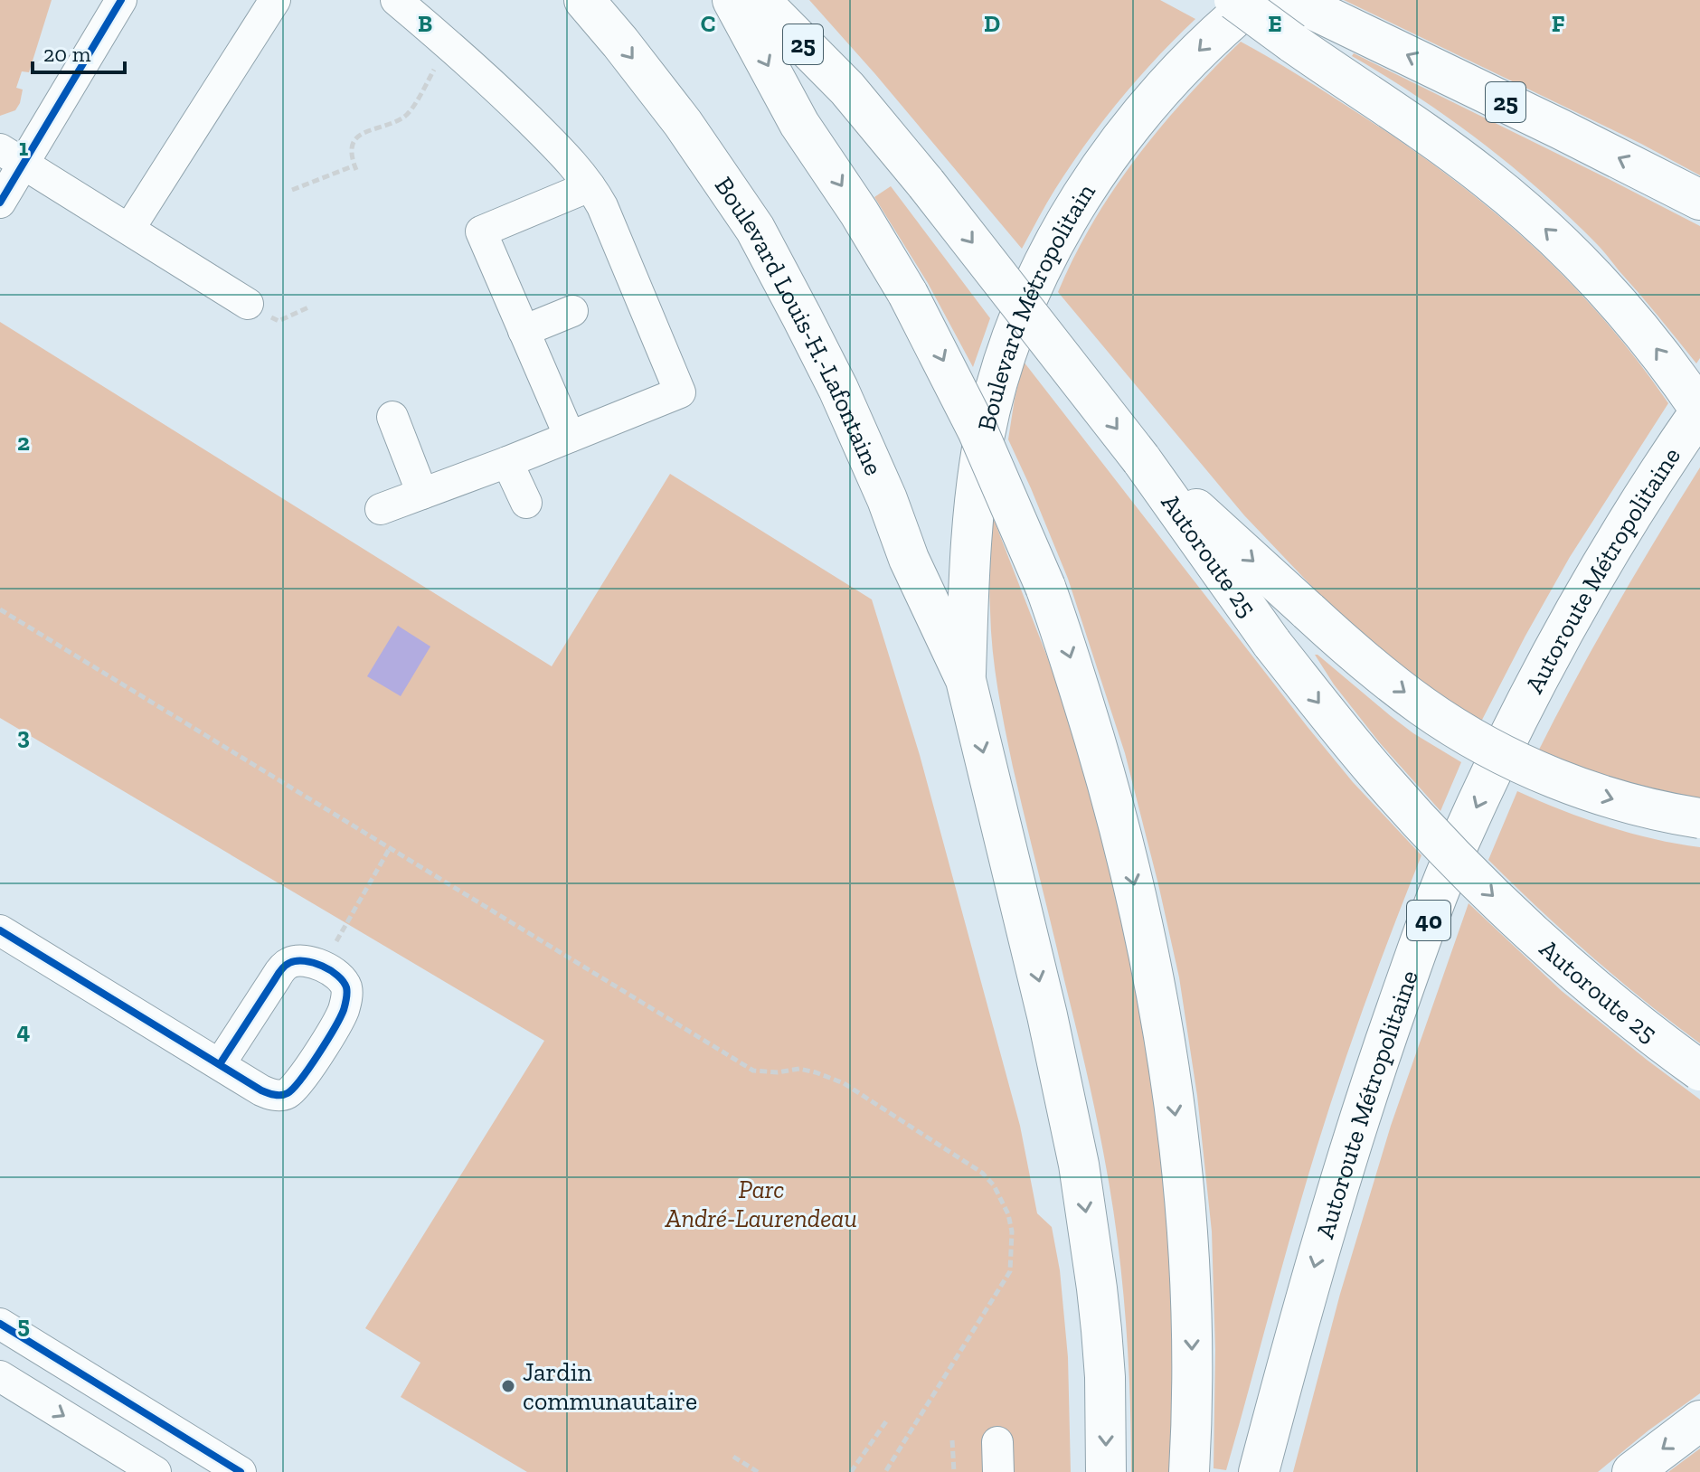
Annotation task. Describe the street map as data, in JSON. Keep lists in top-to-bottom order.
{
  "streets": {
    "main road": [
      "25",
      "Boulevard Métropolitain",
      "Boulevard Louis-H.-Lafontaine",
      "Autoroute 25",
      "Autoroute Métropolitaine",
      "40"
    ]
  },
  "crossings": [
    ["Boulevard Métropolitain", "Boulevard Louis-H.-Lafontaine"]
  ],
  "one_way": ["Boulevard Métropolitain", "Autoroute Métropolitaine"],
  "parks": ["Parc André-Laurendeau"],
  "places": ["Jardin communautaire"],
  "scale_bar": "20 m",
  "grid": {
    "columns": [
      "B",
      "C",
      "D",
      "E",
      "F"
    ],
    "rows": [
      "1",
      "2",
      "3",
      "4",
      "5"
    ]
  }
}
